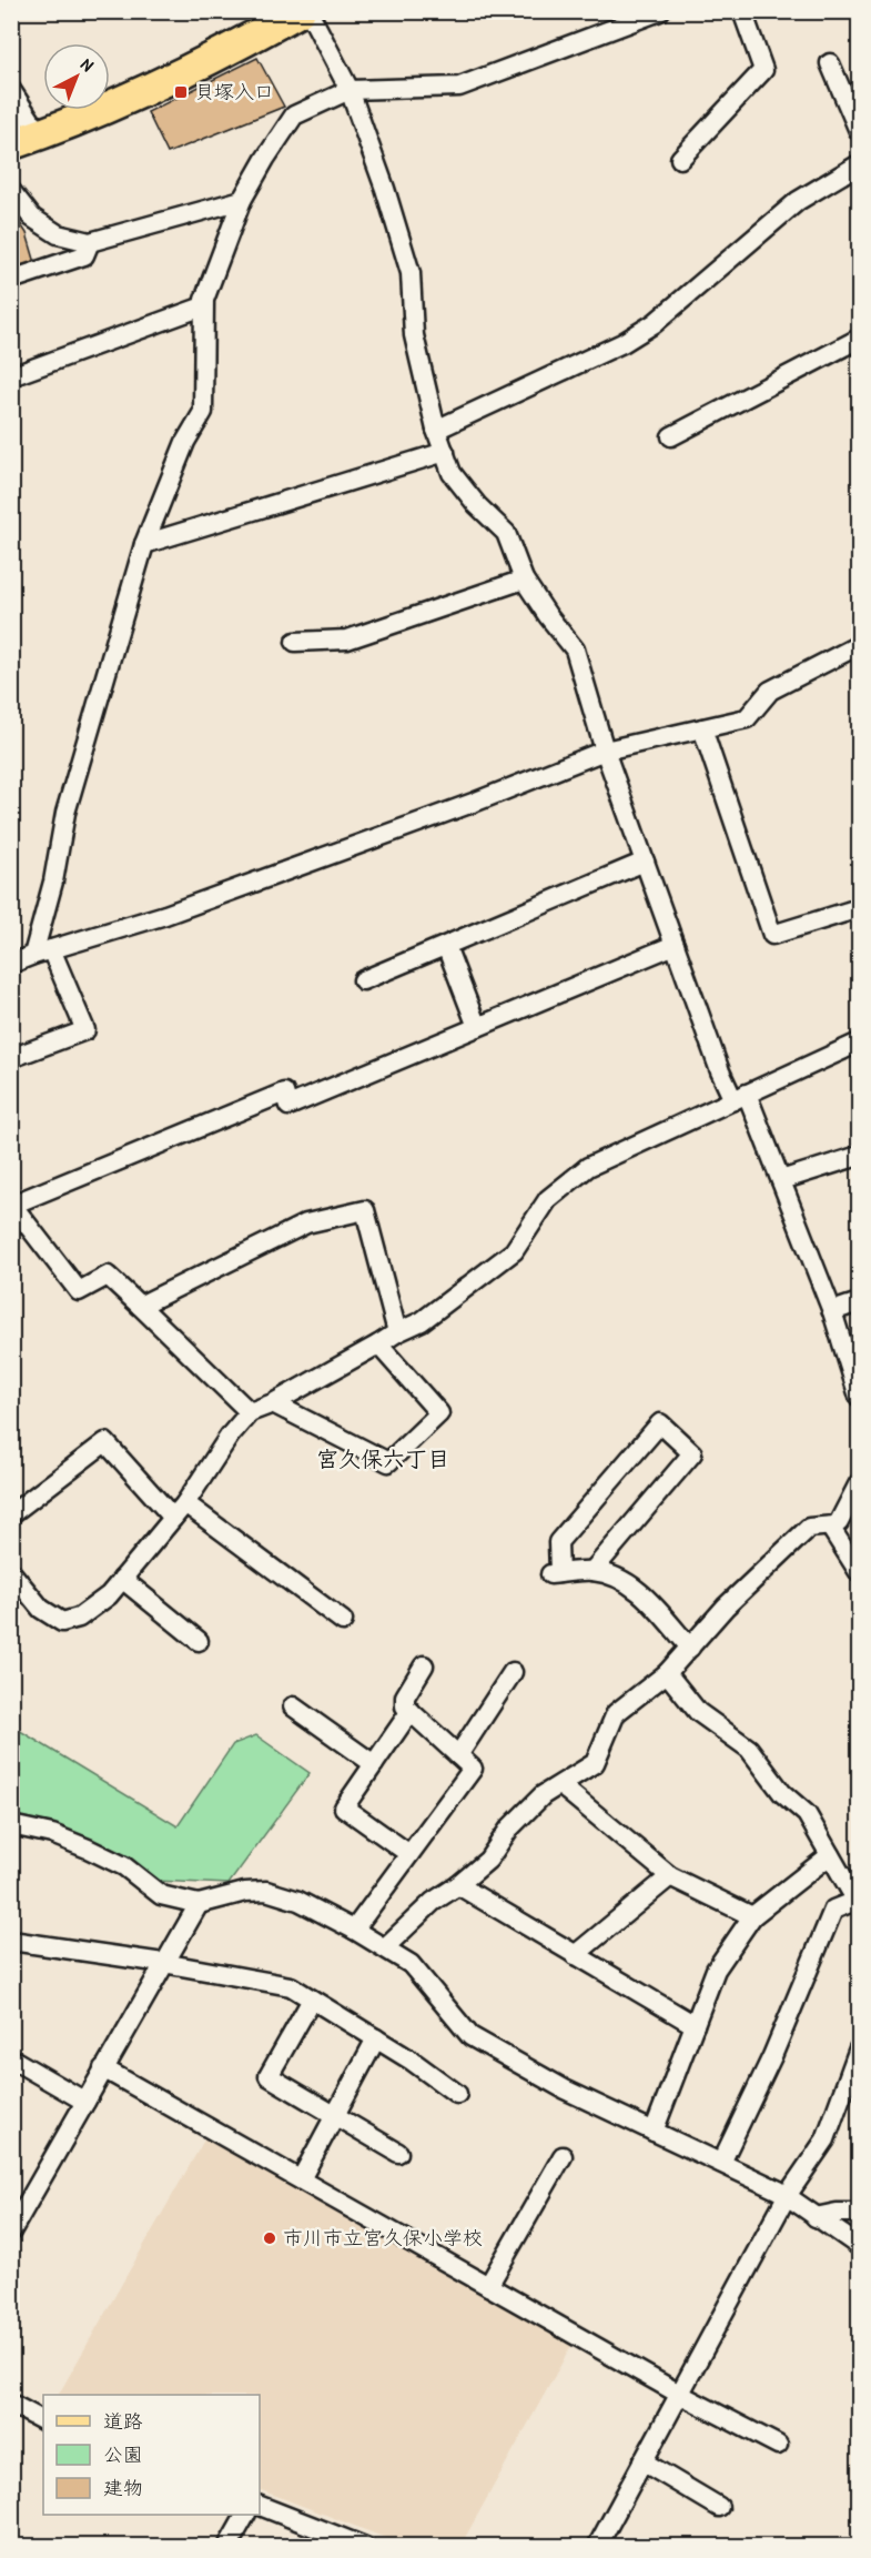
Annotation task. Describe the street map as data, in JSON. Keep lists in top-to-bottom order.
{
  "districts": ["宮久保六丁目"],
  "places": {
    "transit": ["貝塚入口"],
    "other": ["市川市立宮久保小学校"]
  },
  "legend": ["道路", "公園", "建物"],
  "north": "top right"
}
